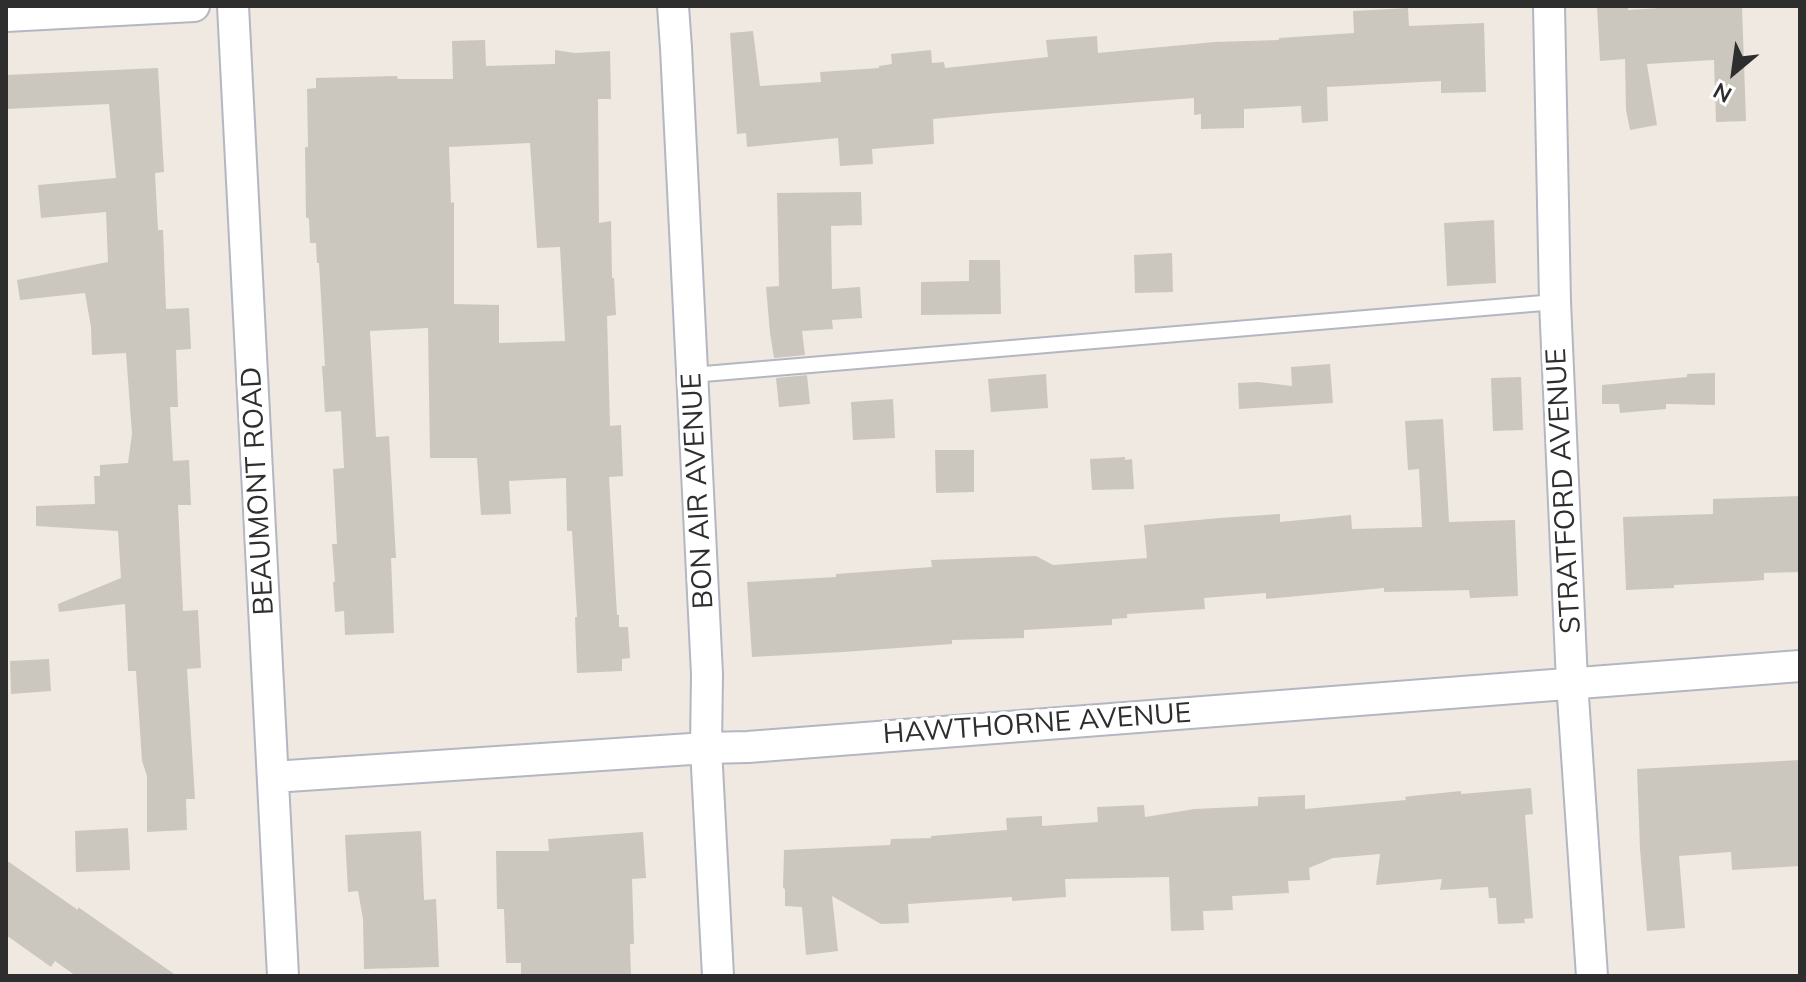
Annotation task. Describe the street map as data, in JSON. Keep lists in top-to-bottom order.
{
  "streets": {
    "street": [
      "BEAUMONT ROAD",
      "BON AIR AVENUE",
      "STRATFORD AVENUE",
      "HAWTHORNE AVENUE"
    ]
  },
  "crossings": [
    ["BEAUMONT ROAD", "HAWTHORNE AVENUE"],
    ["BON AIR AVENUE", "HAWTHORNE AVENUE"],
    ["STRATFORD AVENUE", "HAWTHORNE AVENUE"]
  ],
  "north": "bottom left"
}
